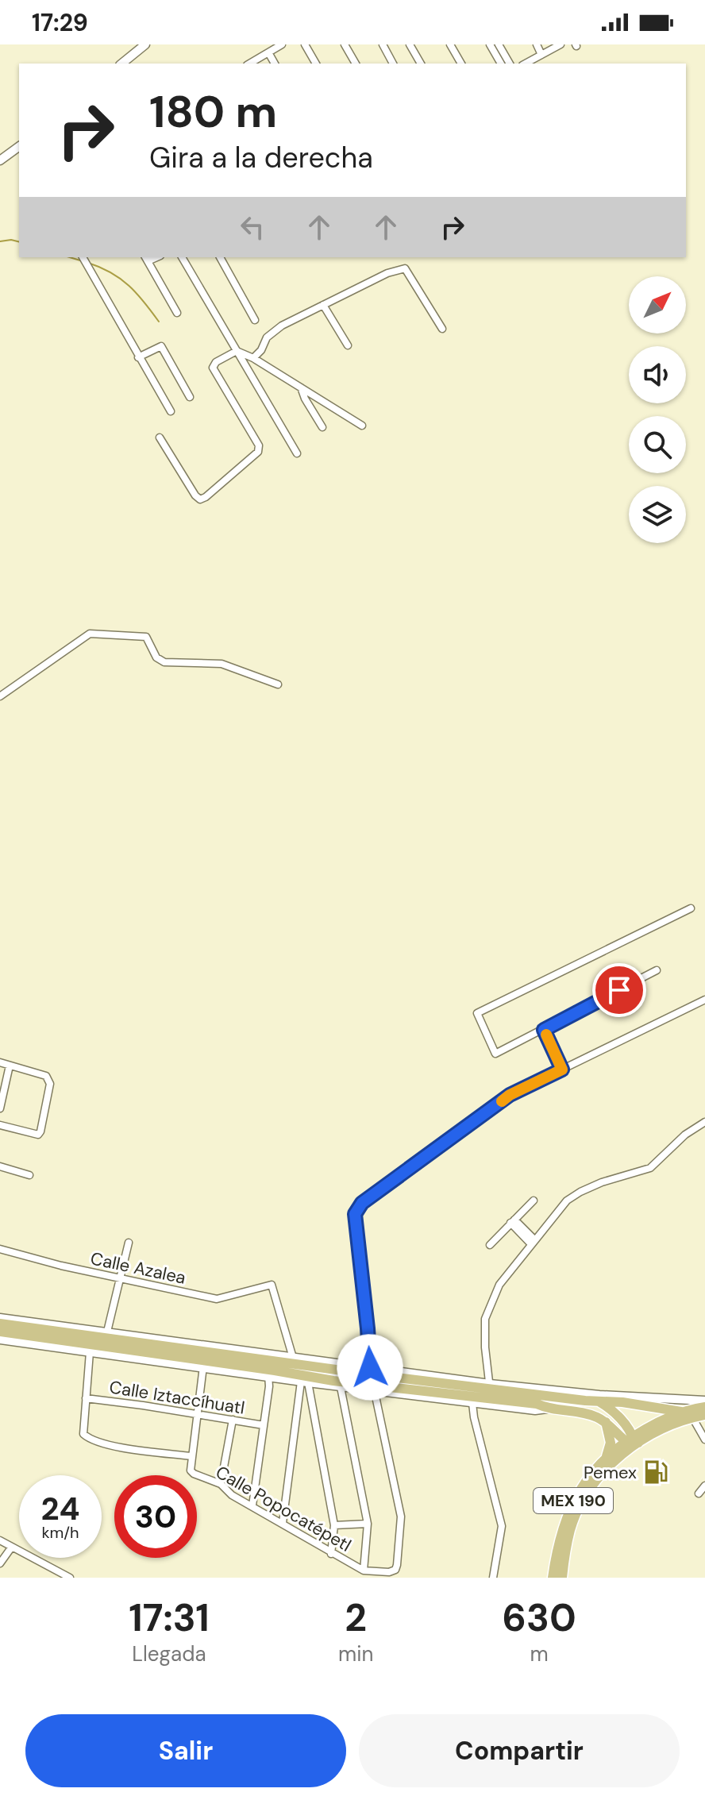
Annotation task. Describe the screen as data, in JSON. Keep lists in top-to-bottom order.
{
  "streets": {
    "main road": ["MEX 190"],
    "street": ["Calle Azalea", "Calle Iztaccíhuatl", "Calle Popocatépetl"]
  },
  "places": {
    "fuel station": ["Pemex"]
  },
  "north": "top right",
  "page": {
    "status": "17:29",
    "turn": ["180 m", "Gira a la derecha"],
    "speed": "24 km/h",
    "limit": "30",
    "eta": [
      "17:31",
      "Llegada",
      "2",
      "min",
      "630",
      "m"
    ],
    "buttons": ["Salir", "Compartir"]
  }
}
